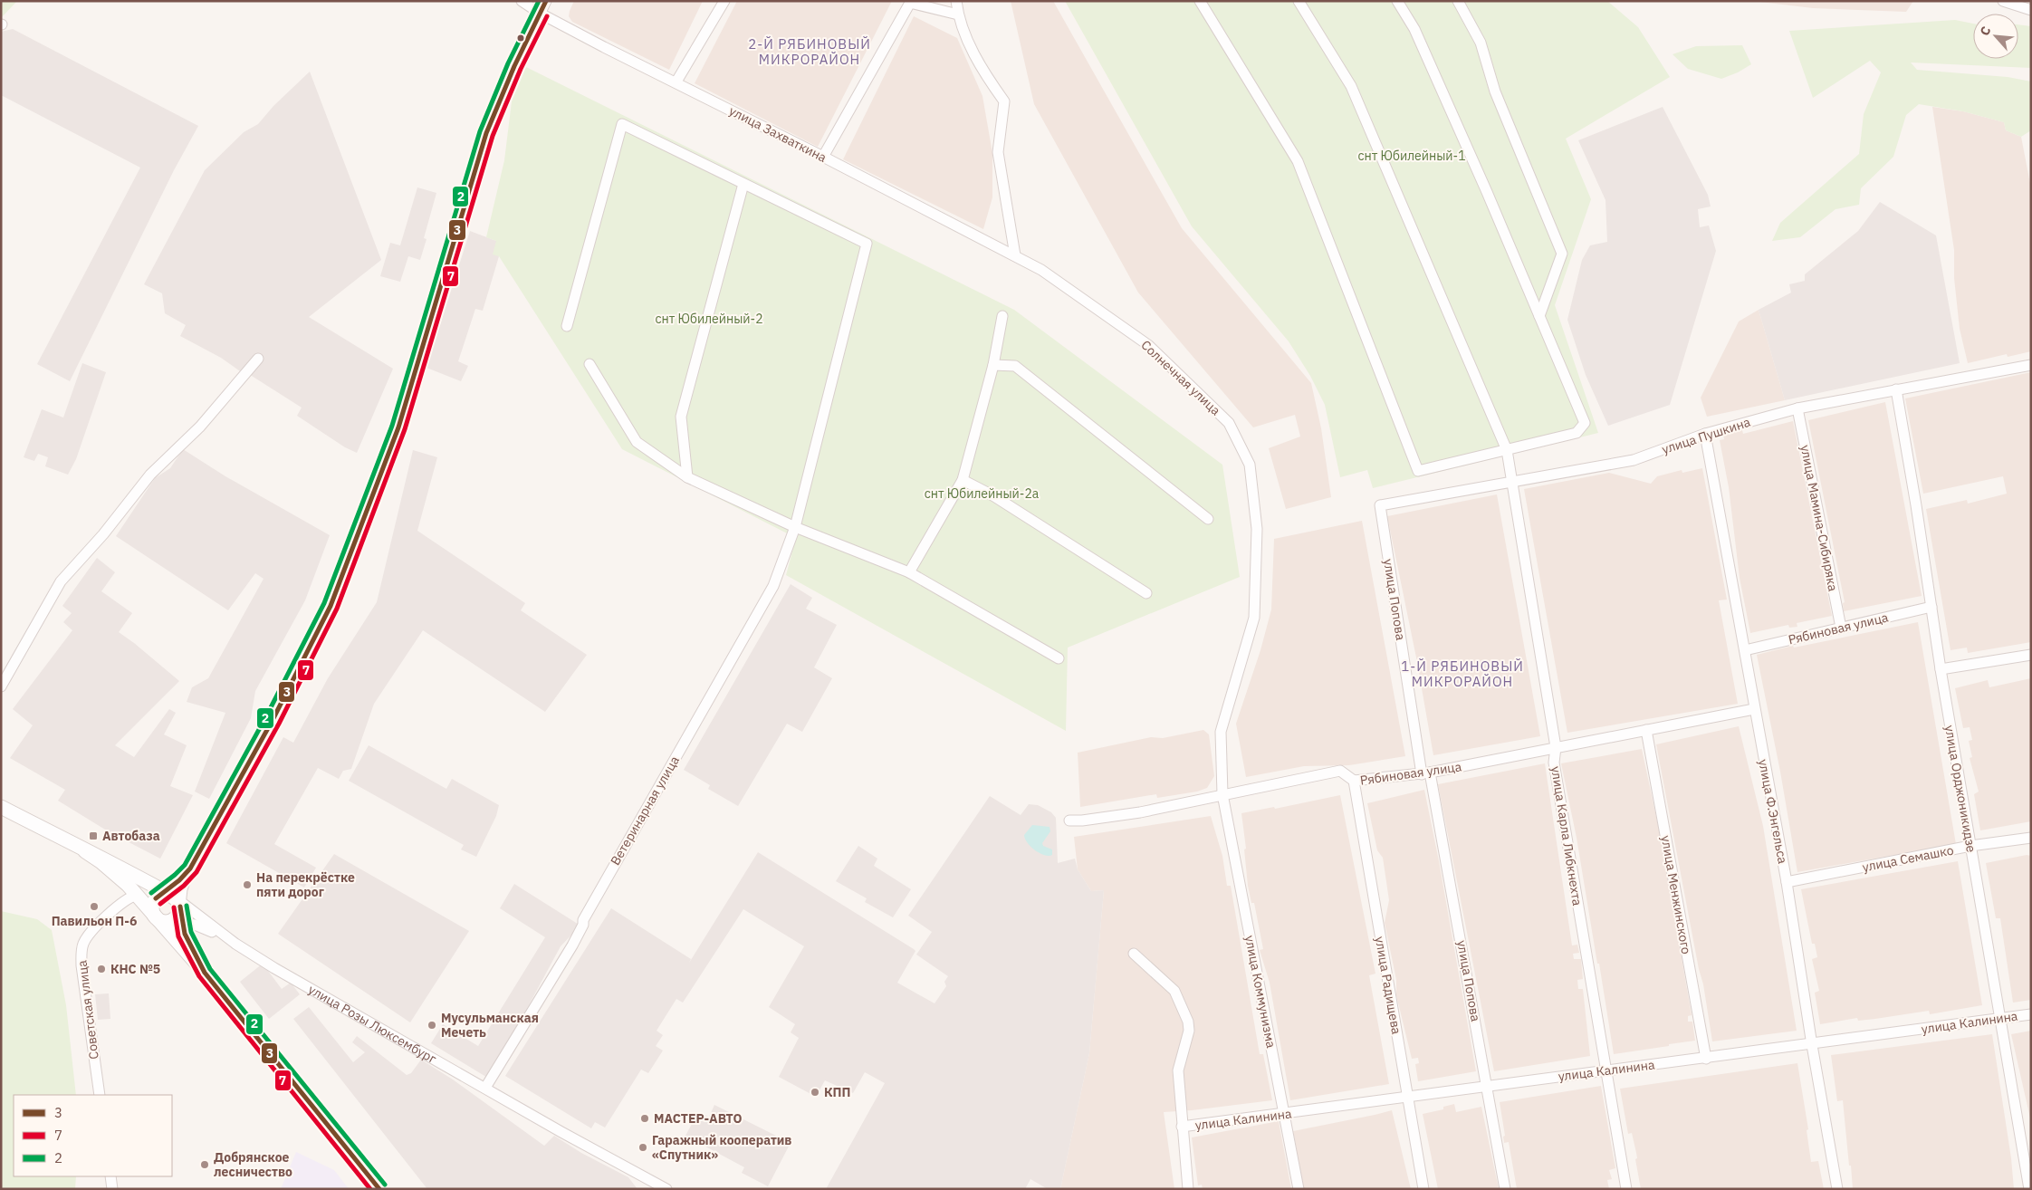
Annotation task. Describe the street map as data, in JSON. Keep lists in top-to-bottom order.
{
  "streets": {
    "street": [
      "улица Захваткина",
      "Солнечная улица",
      "улица Пушкина",
      "улица Мамина-Сибиряка",
      "улица Попова",
      "Рябиновая улица",
      "улица Орджоникидзе",
      "Ветеринарная улица",
      "улица Ф.Энгельса",
      "улица Карла Либкнехта",
      "улица Семашко",
      "улица Менжинского",
      "улица Радищева",
      "улица Коммунизма",
      "Советская улица",
      "улица Калинина",
      "улица Розы Люксембург"
    ]
  },
  "crossings": [
    ["улица Захваткина", "Солнечная улица"],
    ["Солнечная улица", "Рябиновая улица"],
    ["Солнечная улица", "улица Коммунизма"],
    ["улица Пушкина", "улица Мамина-Сибиряка"],
    ["улица Пушкина", "улица Попова"],
    ["улица Пушкина", "улица Орджоникидзе"],
    ["улица Пушкина", "улица Ф.Энгельса"],
    ["улица Пушкина", "улица Карла Либкнехта"],
    ["улица Мамина-Сибиряка", "Рябиновая улица"],
    ["улица Попова", "Рябиновая улица"],
    ["улица Попова", "улица Калинина"],
    ["Рябиновая улица", "улица Орджоникидзе"],
    ["Рябиновая улица", "улица Ф.Энгельса"],
    ["Рябиновая улица", "улица Карла Либкнехта"],
    ["Рябиновая улица", "улица Менжинского"],
    ["Рябиновая улица", "улица Радищева"],
    ["Рябиновая улица", "улица Коммунизма"],
    ["улица Орджоникидзе", "улица Семашко"],
    ["улица Орджоникидзе", "улица Калинина"],
    ["Ветеринарная улица", "улица Розы Люксембург"],
    ["улица Ф.Энгельса", "улица Семашко"],
    ["улица Ф.Энгельса", "улица Калинина"],
    ["улица Карла Либкнехта", "улица Калинина"],
    ["улица Менжинского", "улица Калинина"],
    ["улица Радищева", "улица Калинина"],
    ["улица Коммунизма", "улица Калинина"],
    ["Советская улица", "улица Розы Люксембург"]
  ],
  "districts": ["2-Й РЯБИНОВЫЙ МИКРОРАЙОН", "1-Й РЯБИНОВЫЙ МИКРОРАЙОН"],
  "parks": ["снт Юбилейный-1", "снт Юбилейный-2", "снт Юбилейный-2а"],
  "places": {
    "transit": ["Автобаза"],
    "other": [
      "На перекрёстке пяти дорог",
      "Павильон П-6",
      "КНС №5",
      "Мусульманская Мечеть",
      "КПП",
      "МАСТЕР-АВТО",
      "Гаражный кооператив «Спутник»",
      "Добрянское лесничество"
    ]
  },
  "lines": ["transit line 3", "transit line 2", "transit line 7"],
  "legend": ["3", "7", "2"],
  "north": "top left"
}
